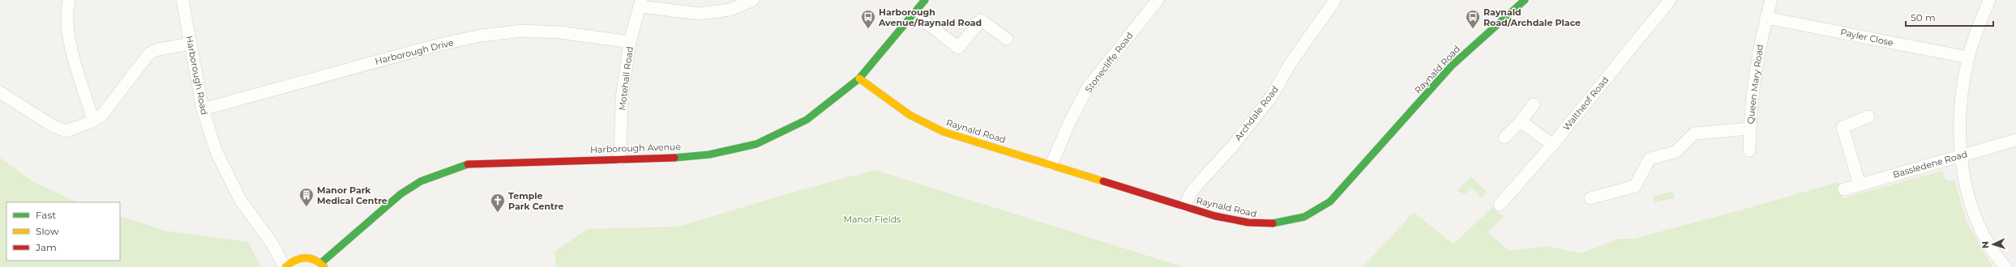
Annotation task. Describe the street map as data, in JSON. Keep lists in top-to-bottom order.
{
  "streets": {
    "street": [
      "Payler Close",
      "Harborough Drive",
      "Stonecliffe Road",
      "Raynald Road",
      "Harborough Road",
      "Motehall Road",
      "Queen Mary Road",
      "Waltheof Road",
      "Archdale Road",
      "Harborough Avenue",
      "Bassledene Road"
    ]
  },
  "crossings": [
    ["Payler Close", "Queen Mary Road"],
    ["Harborough Drive", "Harborough Road"],
    ["Harborough Drive", "Motehall Road"],
    ["Stonecliffe Road", "Raynald Road"],
    ["Raynald Road", "Archdale Road"],
    ["Raynald Road", "Harborough Avenue"],
    ["Motehall Road", "Harborough Avenue"]
  ],
  "parks": ["Manor Fields"],
  "places": {
    "bus stop": ["Harborough Avenue/Raynald Road", "Raynald Road/Archdale Place"],
    "building": ["Manor Park Medical Centre"],
    "church": ["Temple Park Centre"]
  },
  "legend": ["Fast", "Slow", "Jam"],
  "scale_bar": "50 m",
  "north": "left"
}
